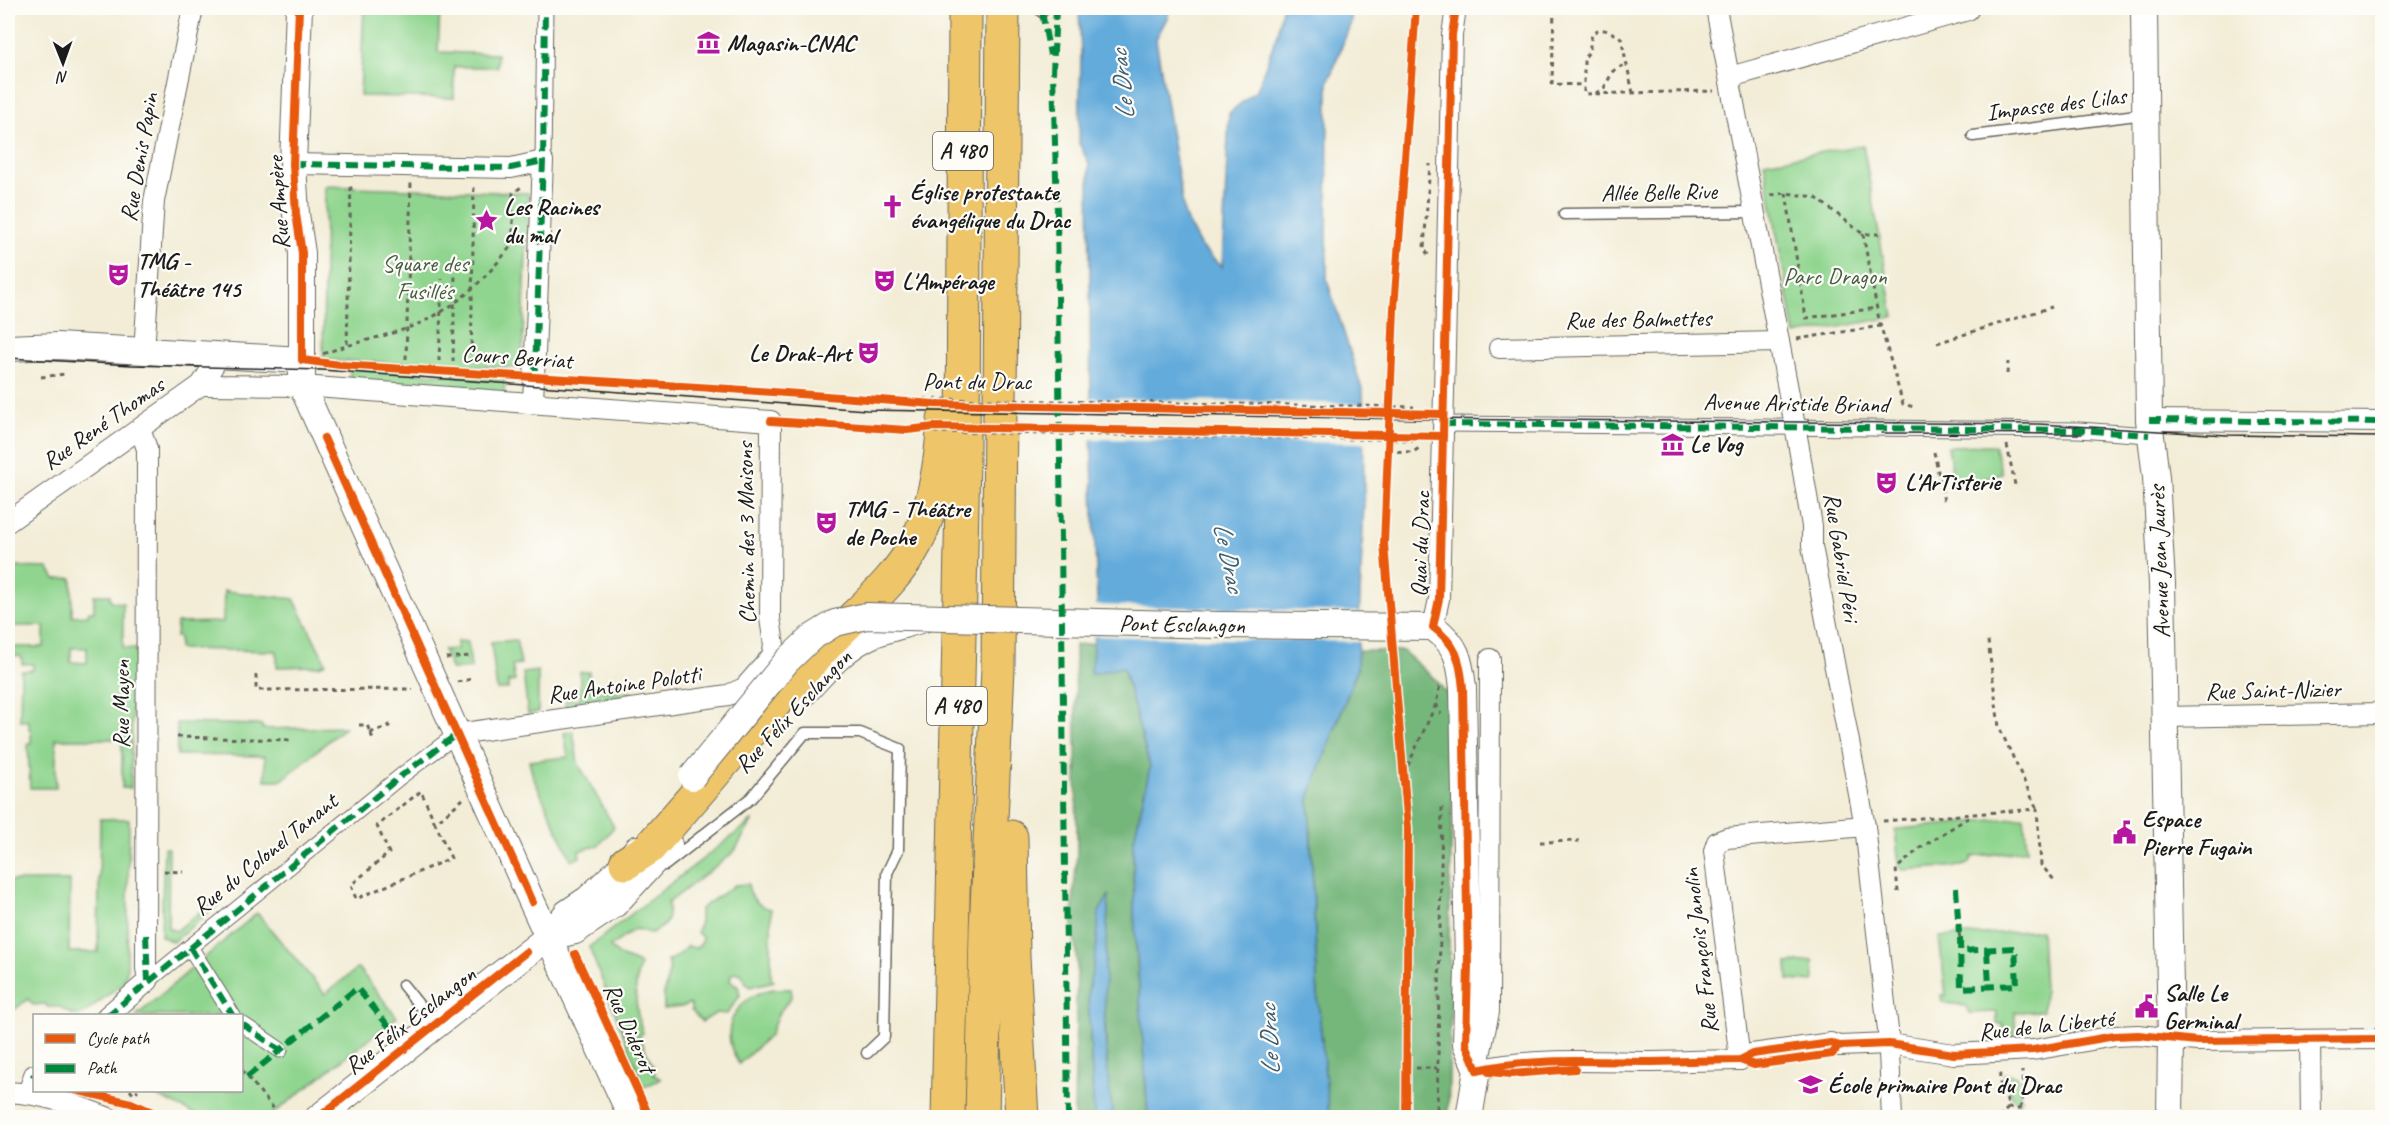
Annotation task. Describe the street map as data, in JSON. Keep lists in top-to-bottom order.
{
  "streets": {
    "highway": ["A 480"],
    "street": [
      "Rue Denis Papin",
      "Rue Ampère",
      "Rue des Balmettes",
      "Cours Berriat",
      "Avenue Aristide Briand",
      "Rue René Thomas",
      "Chemin des 3 Maisons",
      "Quai du Drac",
      "Rue Gabriel Péri",
      "Avenue Jean Jaurès",
      "Pont Esclangon",
      "Rue Antoine Polotti",
      "Rue Saint-Nizier",
      "Rue Mayen",
      "Rue Félix Esclangon",
      "Rue du Colonel Tanant",
      "Rue François Janolin",
      "Rue de la Liberté"
    ],
    "lane": ["Impasse des Lilas", "Allée Belle Rive"],
    "cycle path": ["Pont du Drac", "Rue Diderot"]
  },
  "crossings": [
    ["Impasse des Lilas", "Avenue Jean Jaurès"],
    ["Allée Belle Rive", "Rue Gabriel Péri"],
    ["Rue Ampère", "Cours Berriat"],
    ["Rue des Balmettes", "Rue Gabriel Péri"],
    ["Cours Berriat", "Rue René Thomas"],
    ["Cours Berriat", "Chemin des 3 Maisons"],
    ["Pont du Drac", "Avenue Aristide Briand"],
    ["Pont du Drac", "Quai du Drac"],
    ["Avenue Aristide Briand", "Quai du Drac"],
    ["Avenue Aristide Briand", "Rue Gabriel Péri"],
    ["Avenue Aristide Briand", "Avenue Jean Jaurès"],
    ["Rue René Thomas", "Rue Mayen"],
    ["Chemin des 3 Maisons", "Rue Antoine Polotti"],
    ["Quai du Drac", "Pont Esclangon"],
    ["Quai du Drac", "Rue de la Liberté"],
    ["Rue Gabriel Péri", "Rue François Janolin"],
    ["Rue Gabriel Péri", "Rue de la Liberté"],
    ["Avenue Jean Jaurès", "Rue Saint-Nizier"],
    ["Avenue Jean Jaurès", "Rue de la Liberté"],
    ["Pont Esclangon", "Rue Félix Esclangon"],
    ["Rue Antoine Polotti", "Rue du Colonel Tanant"],
    ["Rue Mayen", "Rue du Colonel Tanant"],
    ["Rue François Janolin", "Rue de la Liberté"]
  ],
  "water": ["Le Drac"],
  "parks": ["Square des Fusillés", "Parc Dragon"],
  "places": {
    "museum": ["Magasin-CNAC", "Le Vog"],
    "church": ["Église protestante évangélique du Drac"],
    "place": ["Les Racines du mal"],
    "theatre": [
      "TMG - Théâtre 145",
      "L'Ampérage",
      "Le Drak-Art",
      "L'ArTisterie",
      "TMG - Théâtre de Poche"
    ],
    "public building": ["Espace Pierre Fugain", "Salle Le Germinal"],
    "school or university": ["École primaire Pont du Drac"]
  },
  "legend": ["Cycle path", "Path"],
  "north": "bottom"
}
